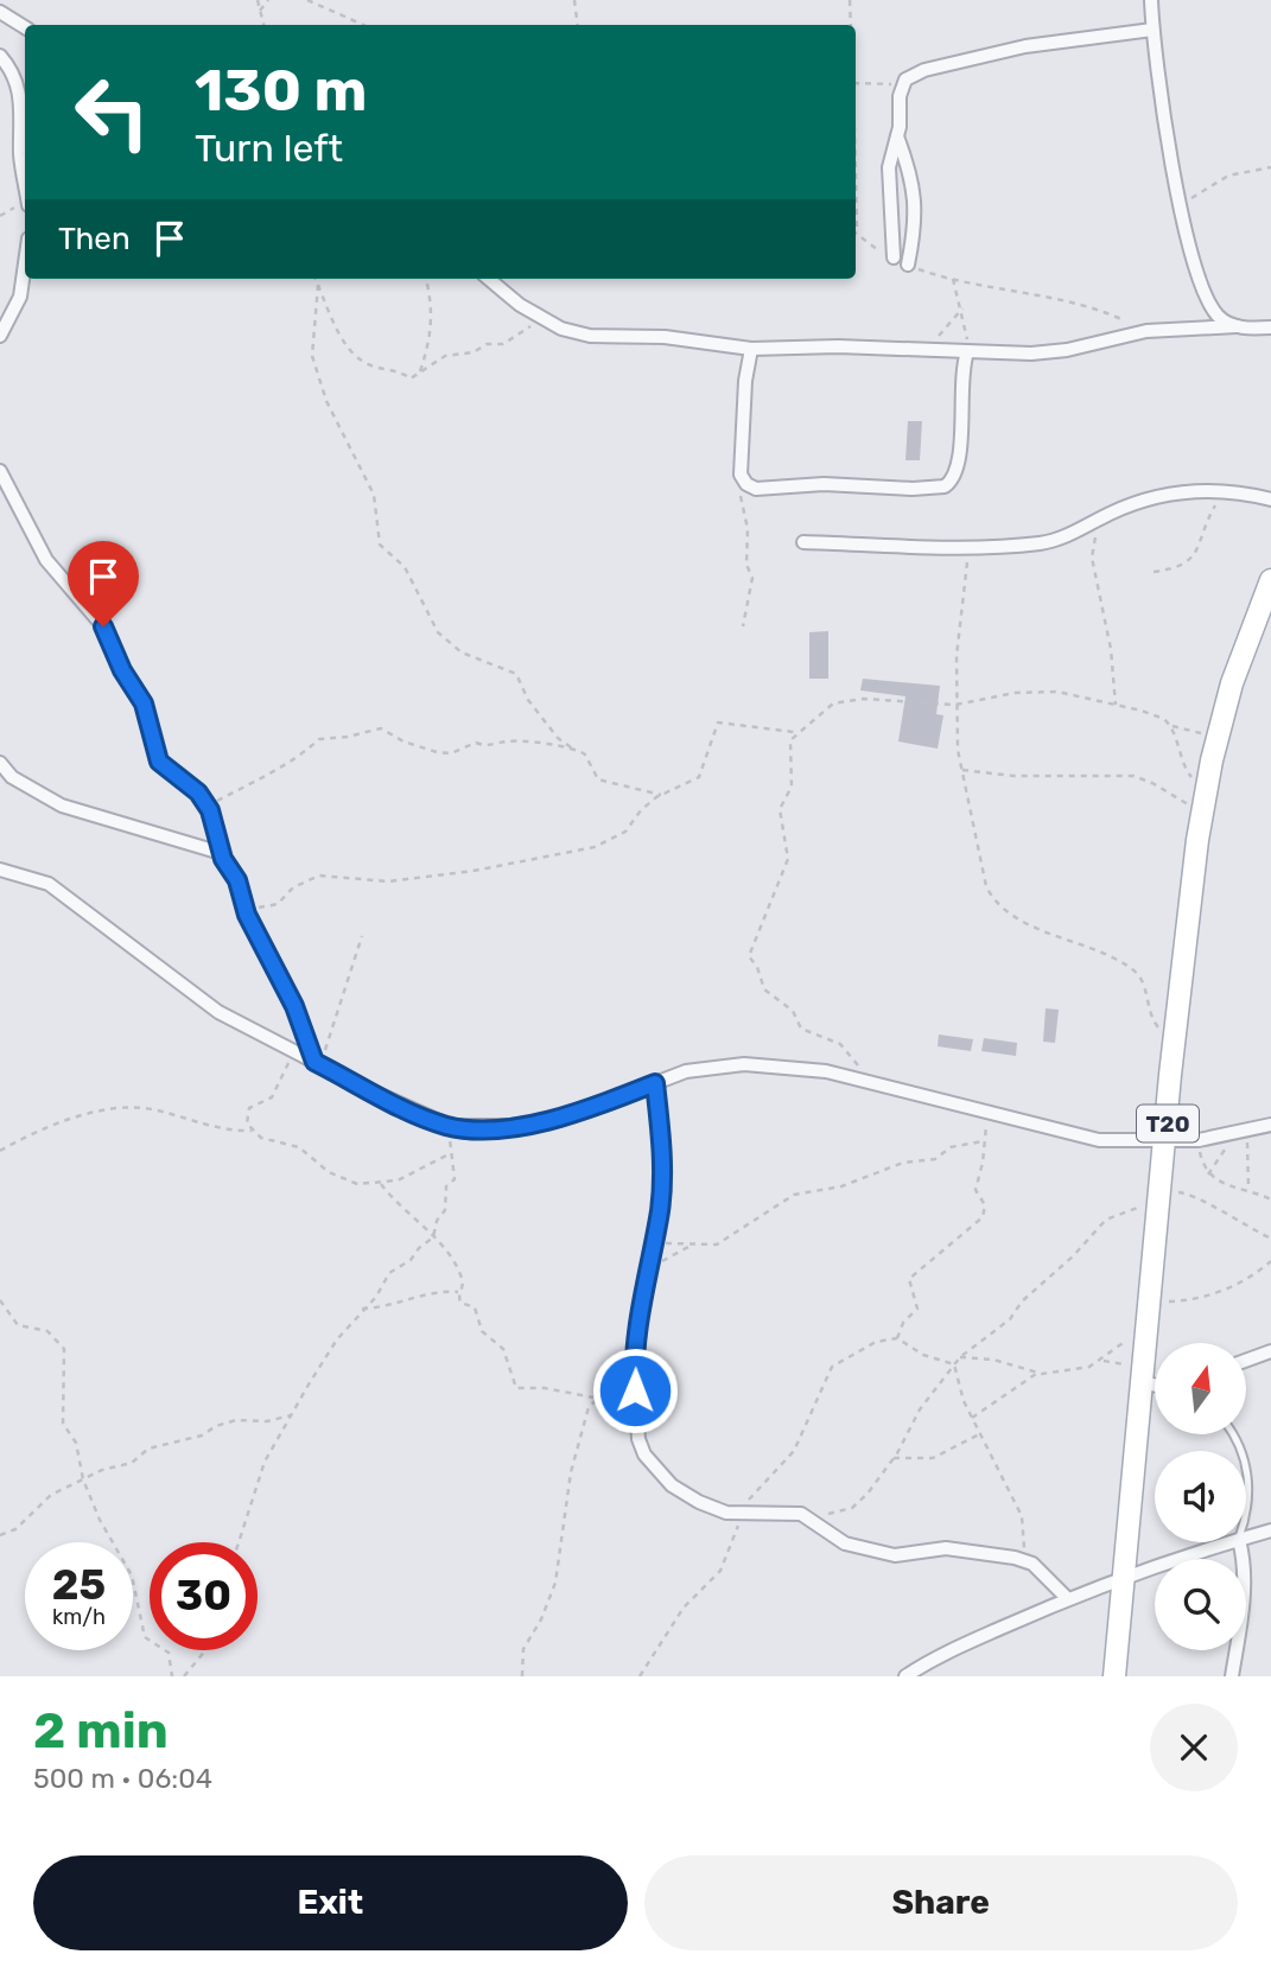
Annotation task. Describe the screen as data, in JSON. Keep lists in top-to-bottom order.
{
  "streets": {
    "main road": ["T20"]
  },
  "north": "top",
  "page": {
    "turn": ["130 m", "Turn left"],
    "then": "Then",
    "speed": "25 km/h",
    "limit": "30",
    "heading": ["2 min", "500 m · 06:04"],
    "buttons": ["Exit", "Share"]
  }
}
